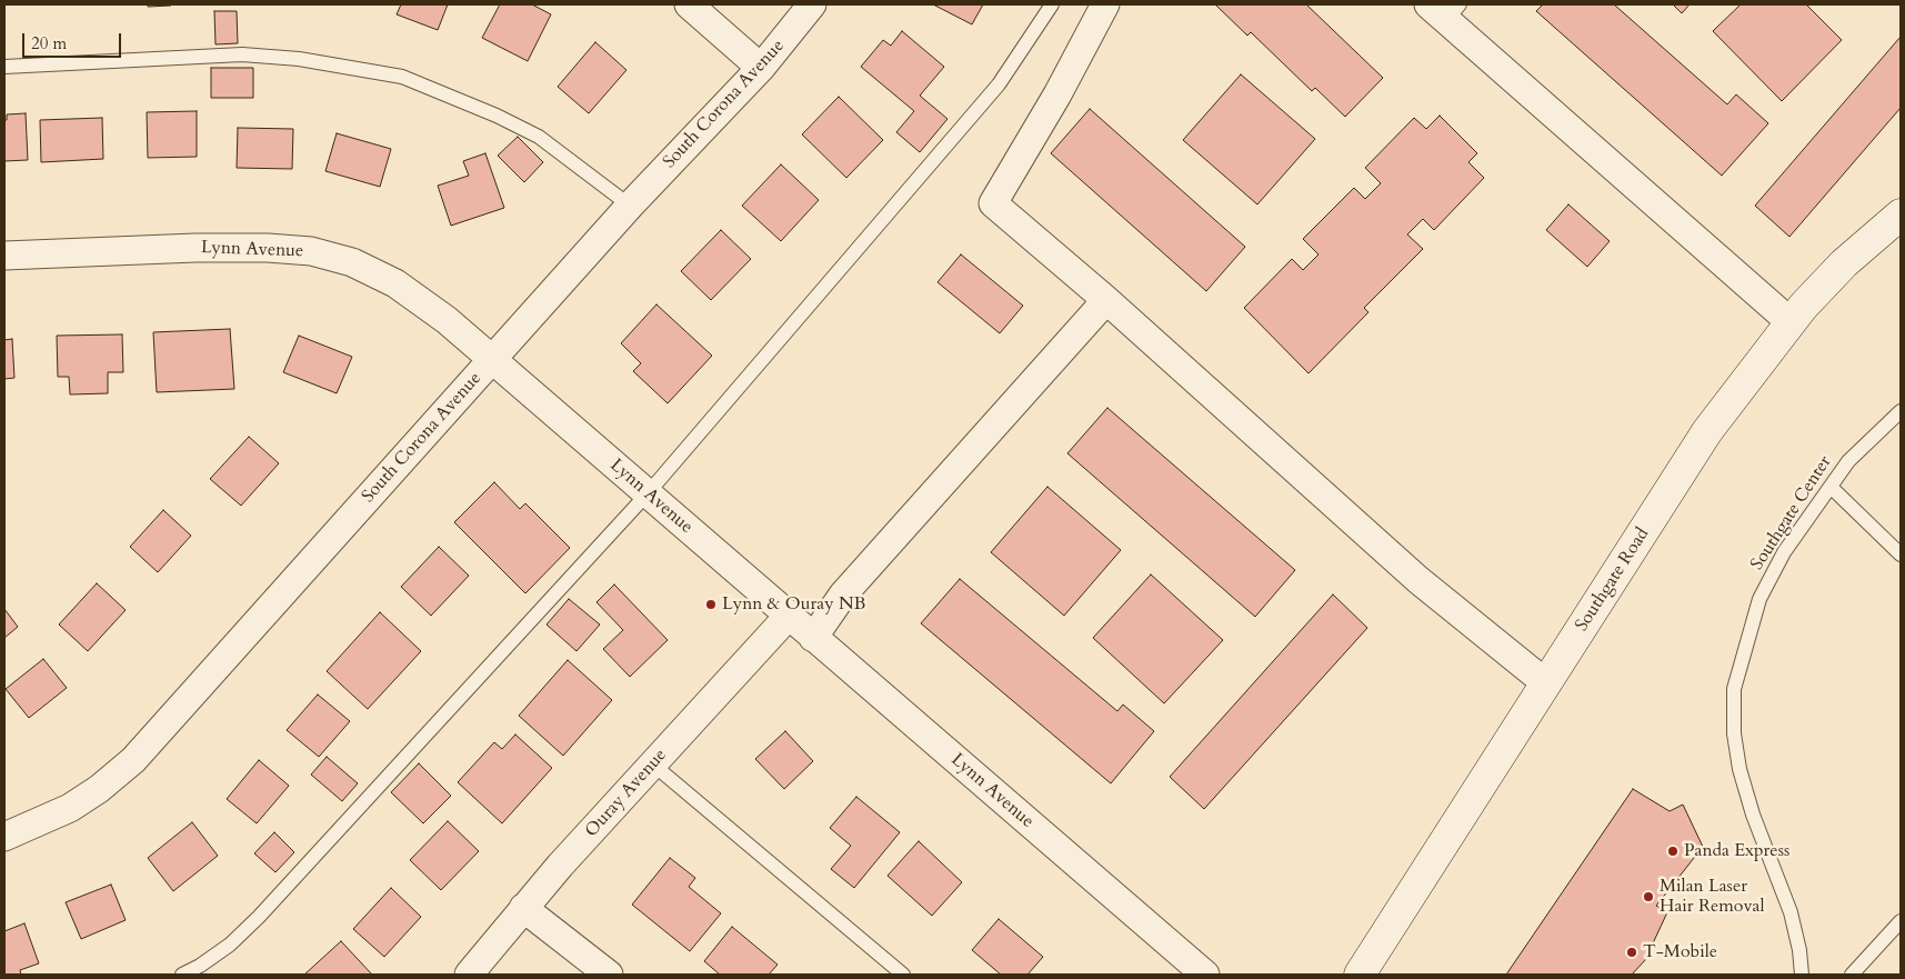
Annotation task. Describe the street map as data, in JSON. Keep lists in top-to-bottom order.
{
  "streets": {
    "street": [
      "South Corona Avenue",
      "Lynn Avenue",
      "Southgate Road",
      "Ouray Avenue"
    ],
    "lane": ["Southgate Center"]
  },
  "crossings": [
    ["South Corona Avenue", "Lynn Avenue"],
    ["Lynn Avenue", "Ouray Avenue"]
  ],
  "places": [
    "Lynn & Ouray NB",
    "Panda Express",
    "Milan Laser Hair Removal",
    "T-Mobile"
  ],
  "scale_bar": "20 m"
}
